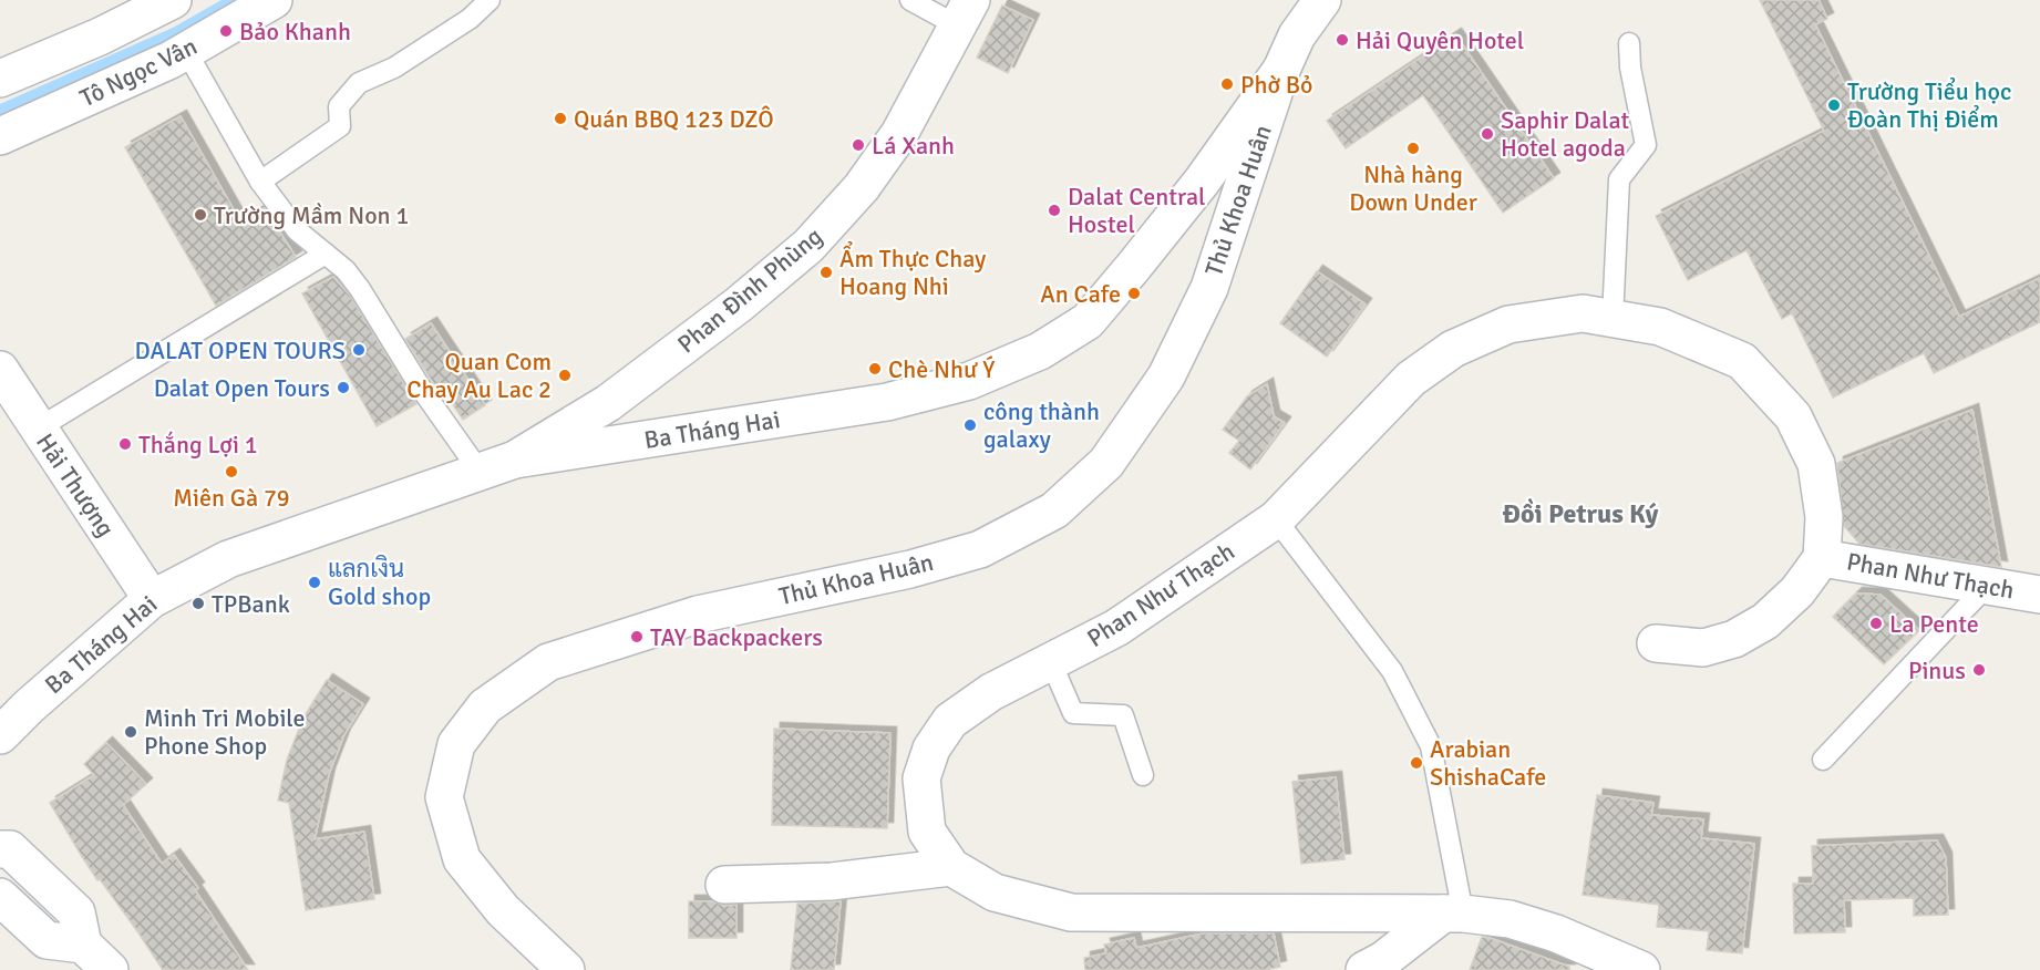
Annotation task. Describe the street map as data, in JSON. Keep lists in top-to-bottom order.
{
  "streets": {
    "street": [
      "Tô Ngọc Vân",
      "Thủ Khoa Huân",
      "Phan Đình Phùng",
      "Ba Tháng Hai",
      "Hải Thượng",
      "Phan Như Thạch"
    ]
  },
  "crossings": [
    ["Thủ Khoa Huân", "Ba Tháng Hai"],
    ["Phan Đình Phùng", "Ba Tháng Hai"],
    ["Ba Tháng Hai", "Hải Thượng"]
  ],
  "districts": ["Đồi Petrus Ký"],
  "places": [
    "Bảo Khanh",
    "Hải Quyên Hotel",
    "Phờ Bỏ",
    "Trường Tiểu học Đoàn Thị Điểm",
    "Quán BBQ 123 DZÔ",
    "Saphir Dalat Hotel agoda",
    "Lá Xanh",
    "Nhà hàng Down Under",
    "Dalat Central Hostel",
    "Trường Mầm Non 1",
    "Ẩm Thực Chay Hoang Nhi",
    "An Cafe",
    "DALAT OPEN TOURS",
    "Chè Như Ý",
    "Quan Com Chay Au Lac 2",
    "Dalat Open Tours",
    "công thành galaxy",
    "Thắng Lợi 1",
    "Miên Gà 79",
    "แลกเงิน Gold shop",
    "TPBank",
    "La Pente",
    "TAY Backpackers",
    "Pinus",
    "Minh Tri Mobile Phone Shop",
    "Arabian ShishaCafe"
  ]
}
